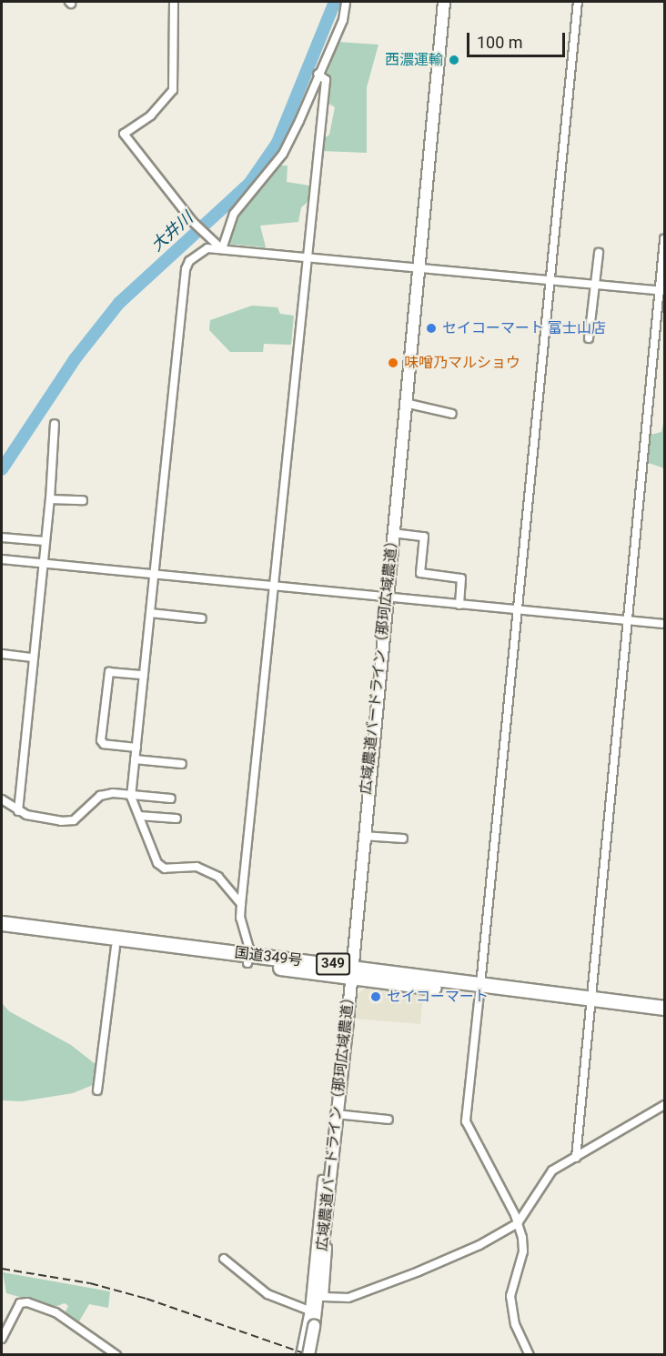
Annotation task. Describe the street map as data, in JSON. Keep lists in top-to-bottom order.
{
  "streets": {
    "highway": ["国道349号", "349"],
    "street": ["広域農道バードライン（那珂広域農道）"]
  },
  "crossings": [
    ["広域農道バードライン（那珂広域農道）", "国道349号"]
  ],
  "water": ["大井川"],
  "places": [
    "西濃運輸",
    "セイコーマート 富士山店",
    "味噌乃マルショウ",
    "セイコーマート"
  ],
  "scale_bar": "100 m"
}
